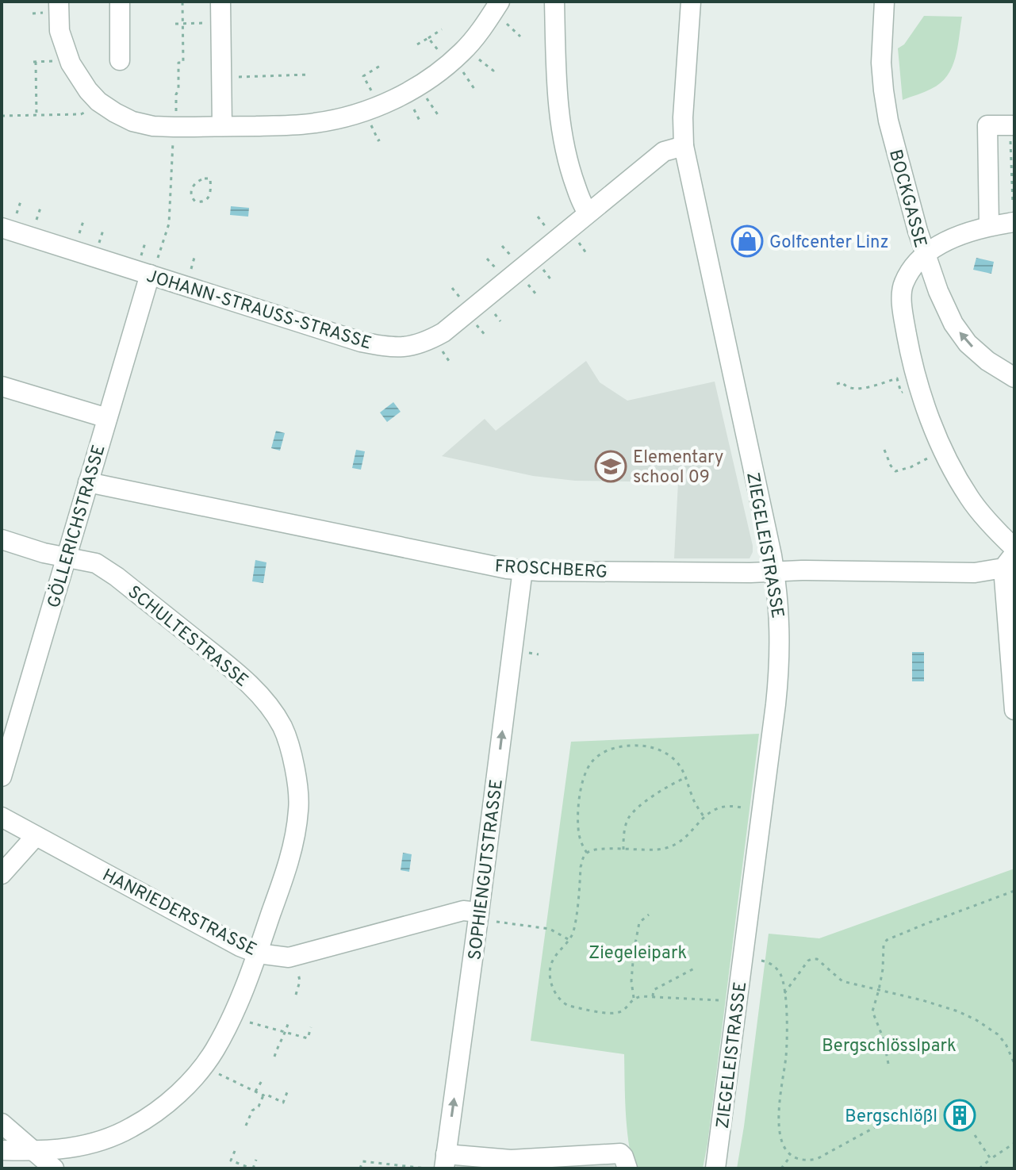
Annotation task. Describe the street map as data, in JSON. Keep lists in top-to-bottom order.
{
  "streets": {
    "street": [
      "BOCKGASSE",
      "JOHANN-STRAUSS-STRASSE",
      "GÖLLERICHSTRASSE",
      "ZIEGELEISTRASSE",
      "FROSCHBERG",
      "SCHULTESTRASSE",
      "SOPHIENGUTSTRASSE",
      "HANRIEDERSTRASSE"
    ]
  },
  "crossings": [
    ["JOHANN-STRAUSS-STRASSE", "GÖLLERICHSTRASSE"],
    ["JOHANN-STRAUSS-STRASSE", "ZIEGELEISTRASSE"],
    ["GÖLLERICHSTRASSE", "FROSCHBERG"],
    ["GÖLLERICHSTRASSE", "SCHULTESTRASSE"],
    ["ZIEGELEISTRASSE", "FROSCHBERG"],
    ["FROSCHBERG", "SOPHIENGUTSTRASSE"],
    ["SCHULTESTRASSE", "HANRIEDERSTRASSE"],
    ["SOPHIENGUTSTRASSE", "HANRIEDERSTRASSE"]
  ],
  "one_way": ["SOPHIENGUTSTRASSE"],
  "parks": ["Ziegeleipark", "Bergschlösslpark"],
  "places": {
    "shop": ["Golfcenter Linz"],
    "school or university": ["Elementary school 09"],
    "building": ["Bergschlößl"]
  }
}
